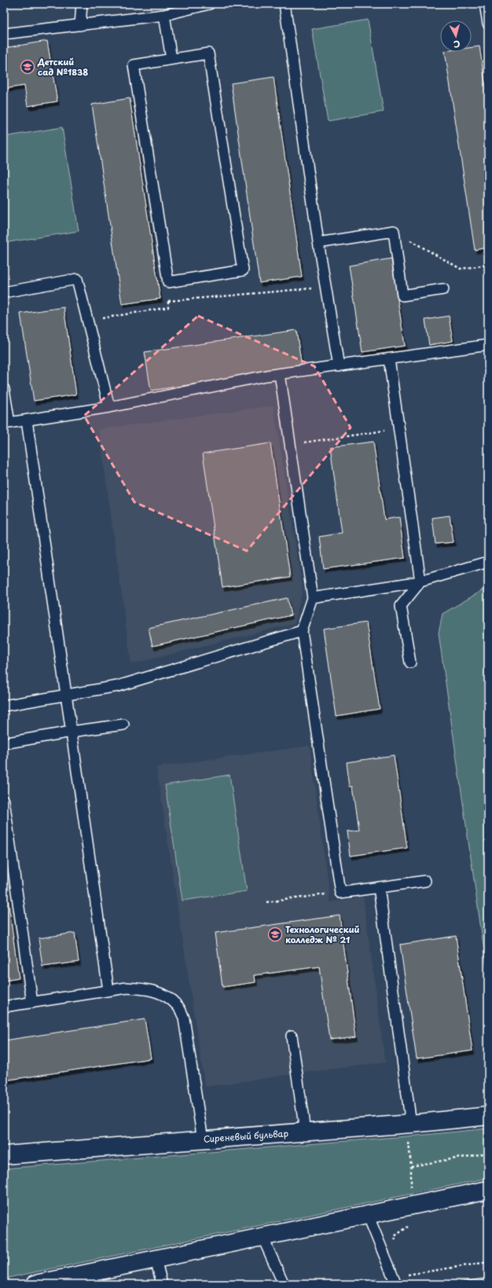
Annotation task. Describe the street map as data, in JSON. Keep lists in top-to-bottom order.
{
  "streets": {
    "main road": ["Сиреневый бульвар"]
  },
  "places": {
    "school or university": ["Детский сад №1838", "Технологический колледж № 21"]
  },
  "north": "bottom"
}
